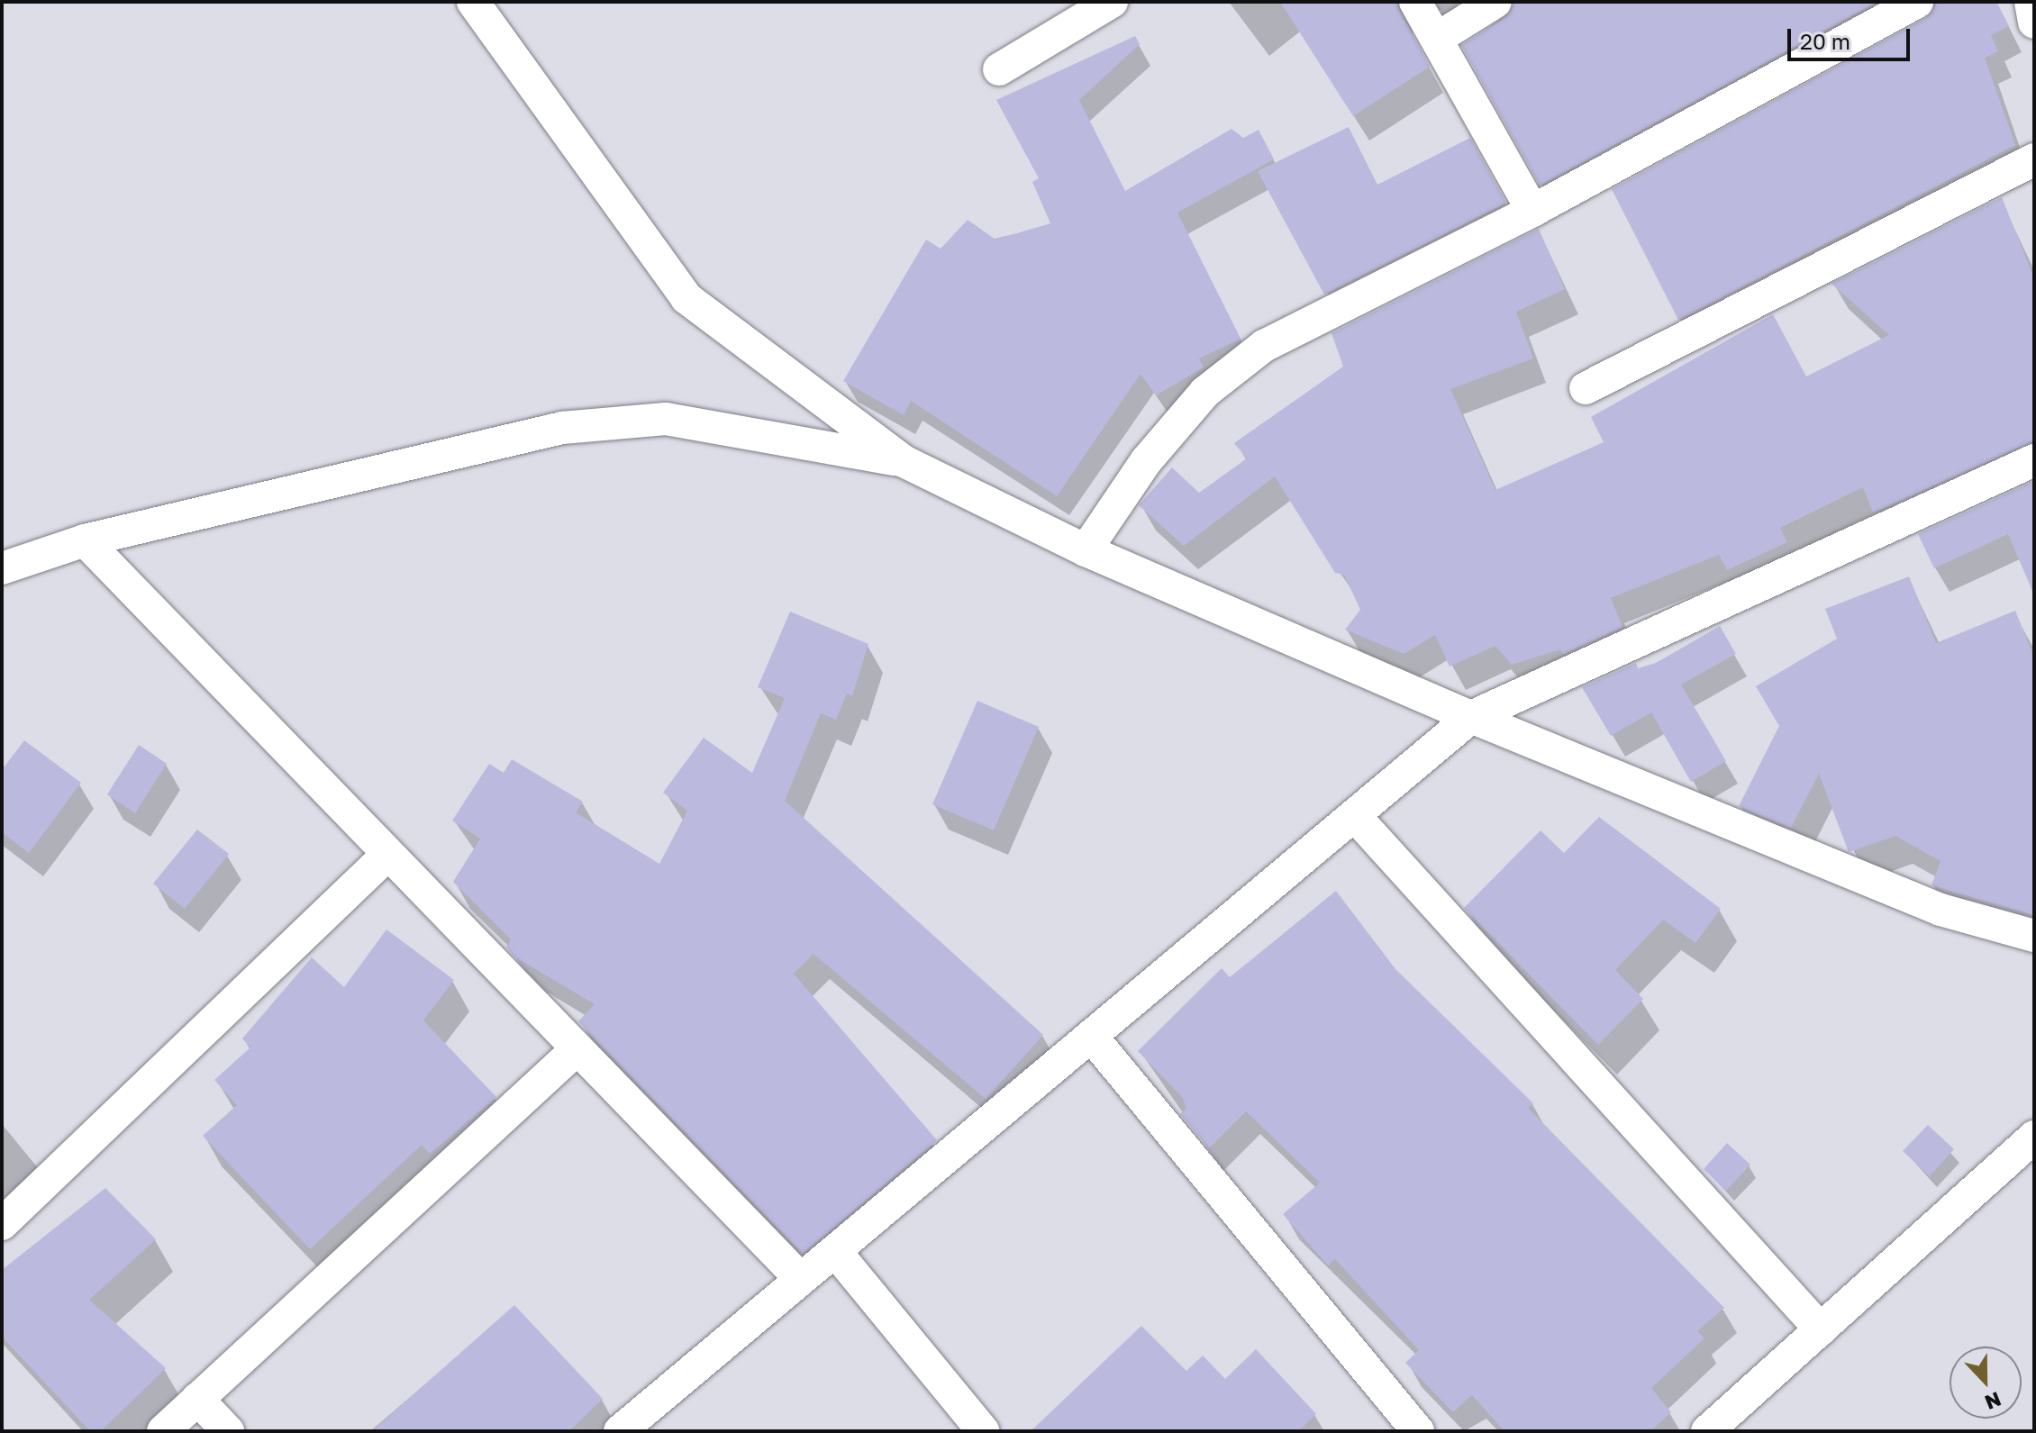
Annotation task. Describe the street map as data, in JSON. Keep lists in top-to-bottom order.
{
  "scale_bar": "20 m",
  "north": "bottom"
}
